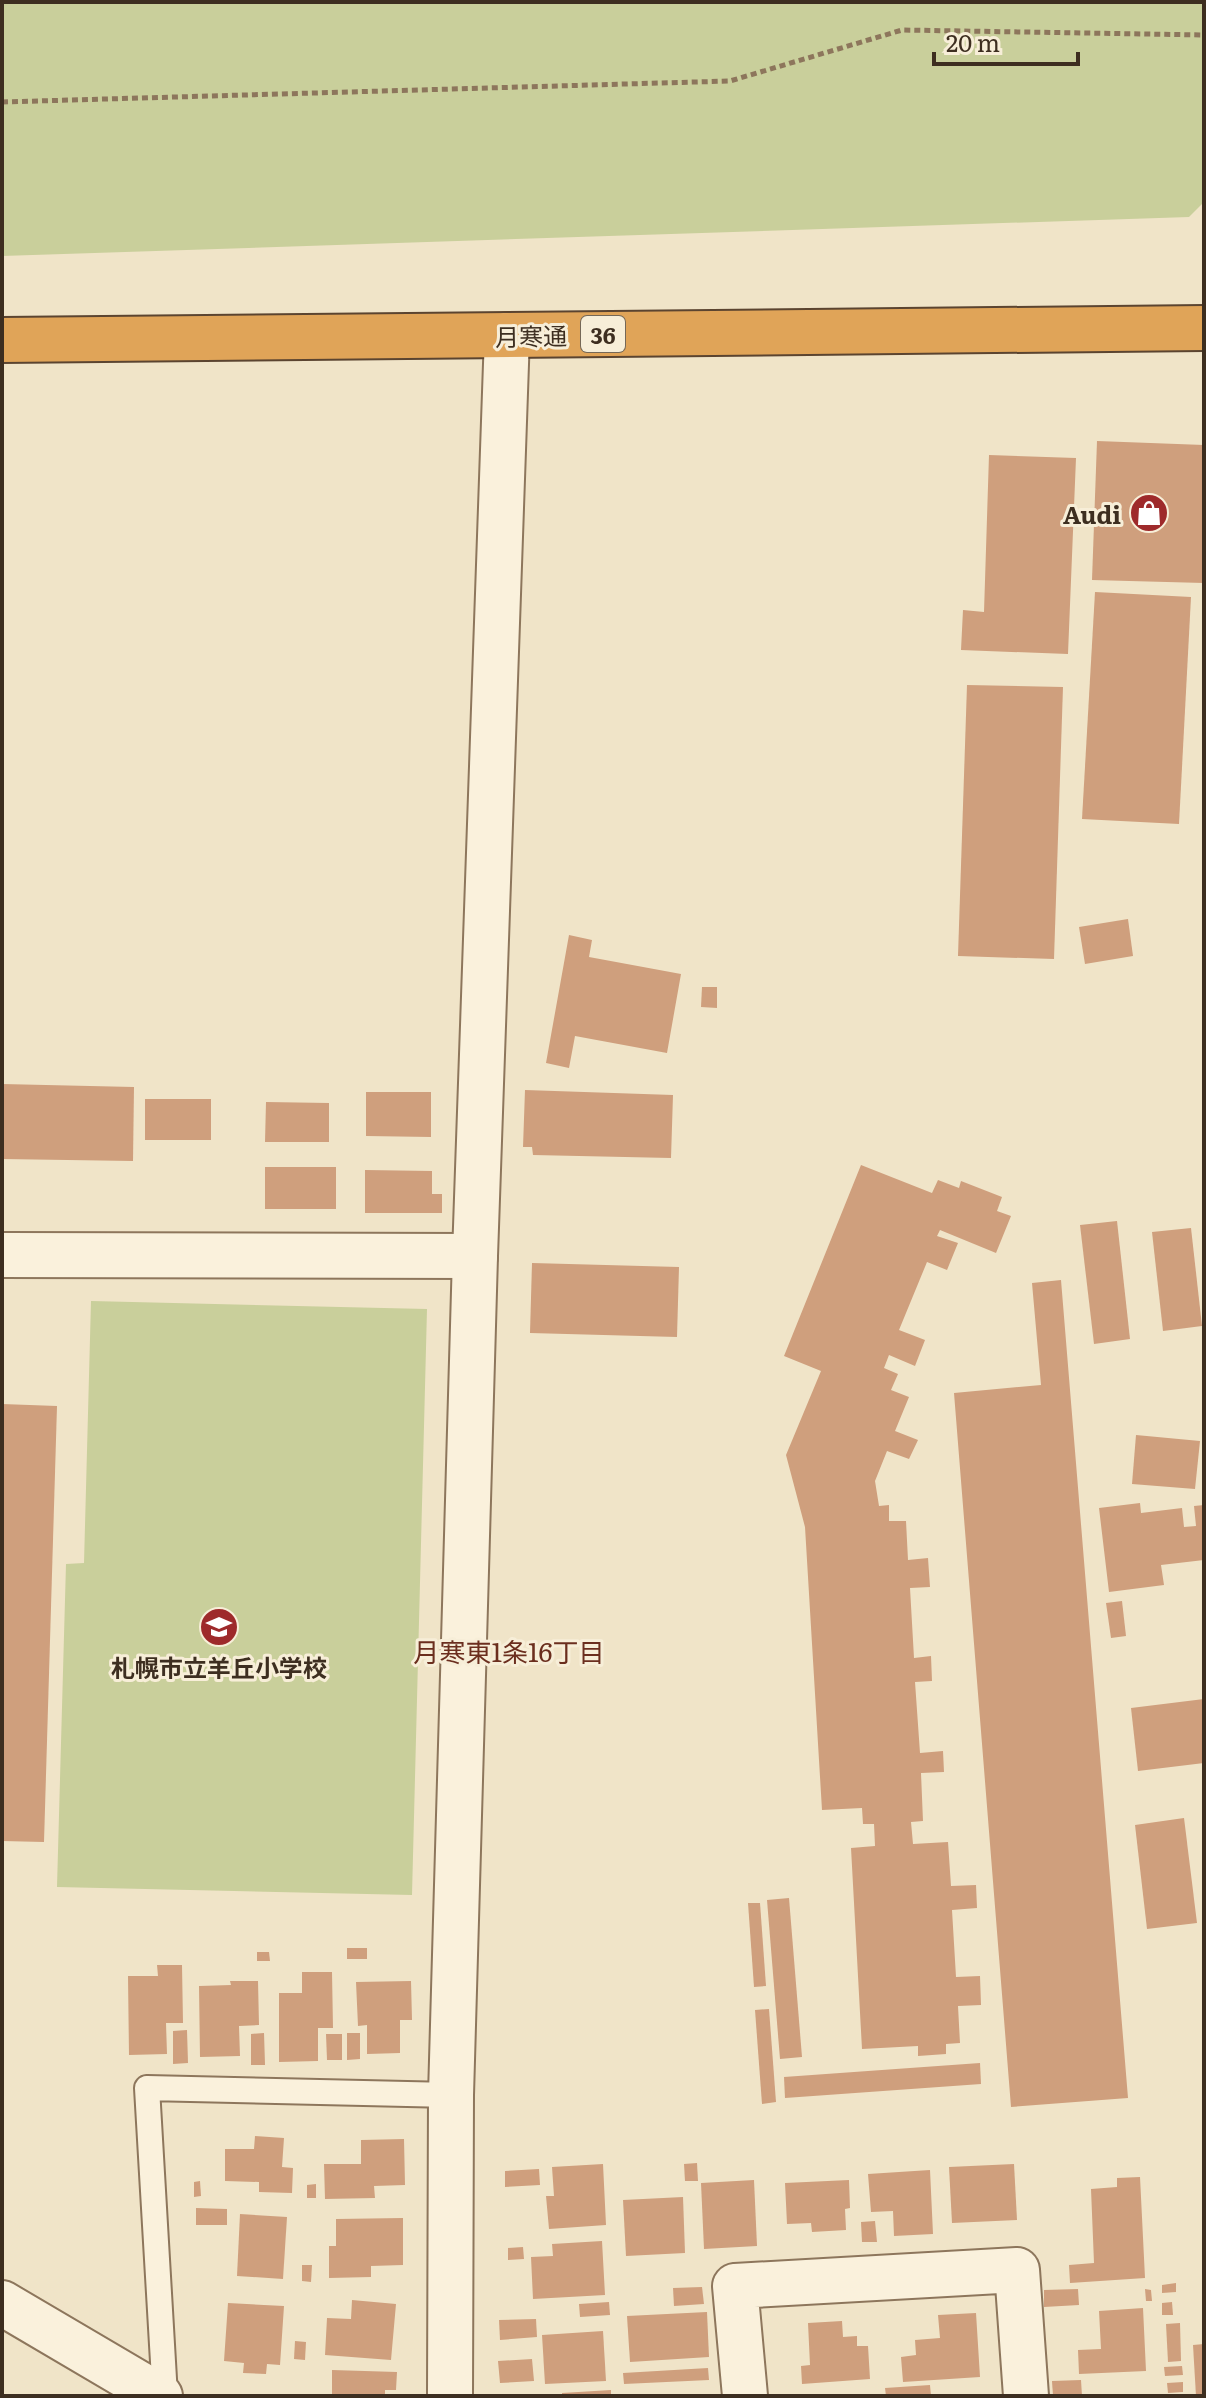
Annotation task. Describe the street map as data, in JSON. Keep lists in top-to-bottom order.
{
  "streets": {
    "highway": ["36", "月寒通"]
  },
  "districts": ["月寒東1条16丁目"],
  "places": {
    "shop": ["Audi"],
    "school or university": ["札幌市立羊丘小学校"]
  },
  "scale_bar": "20 m"
}
